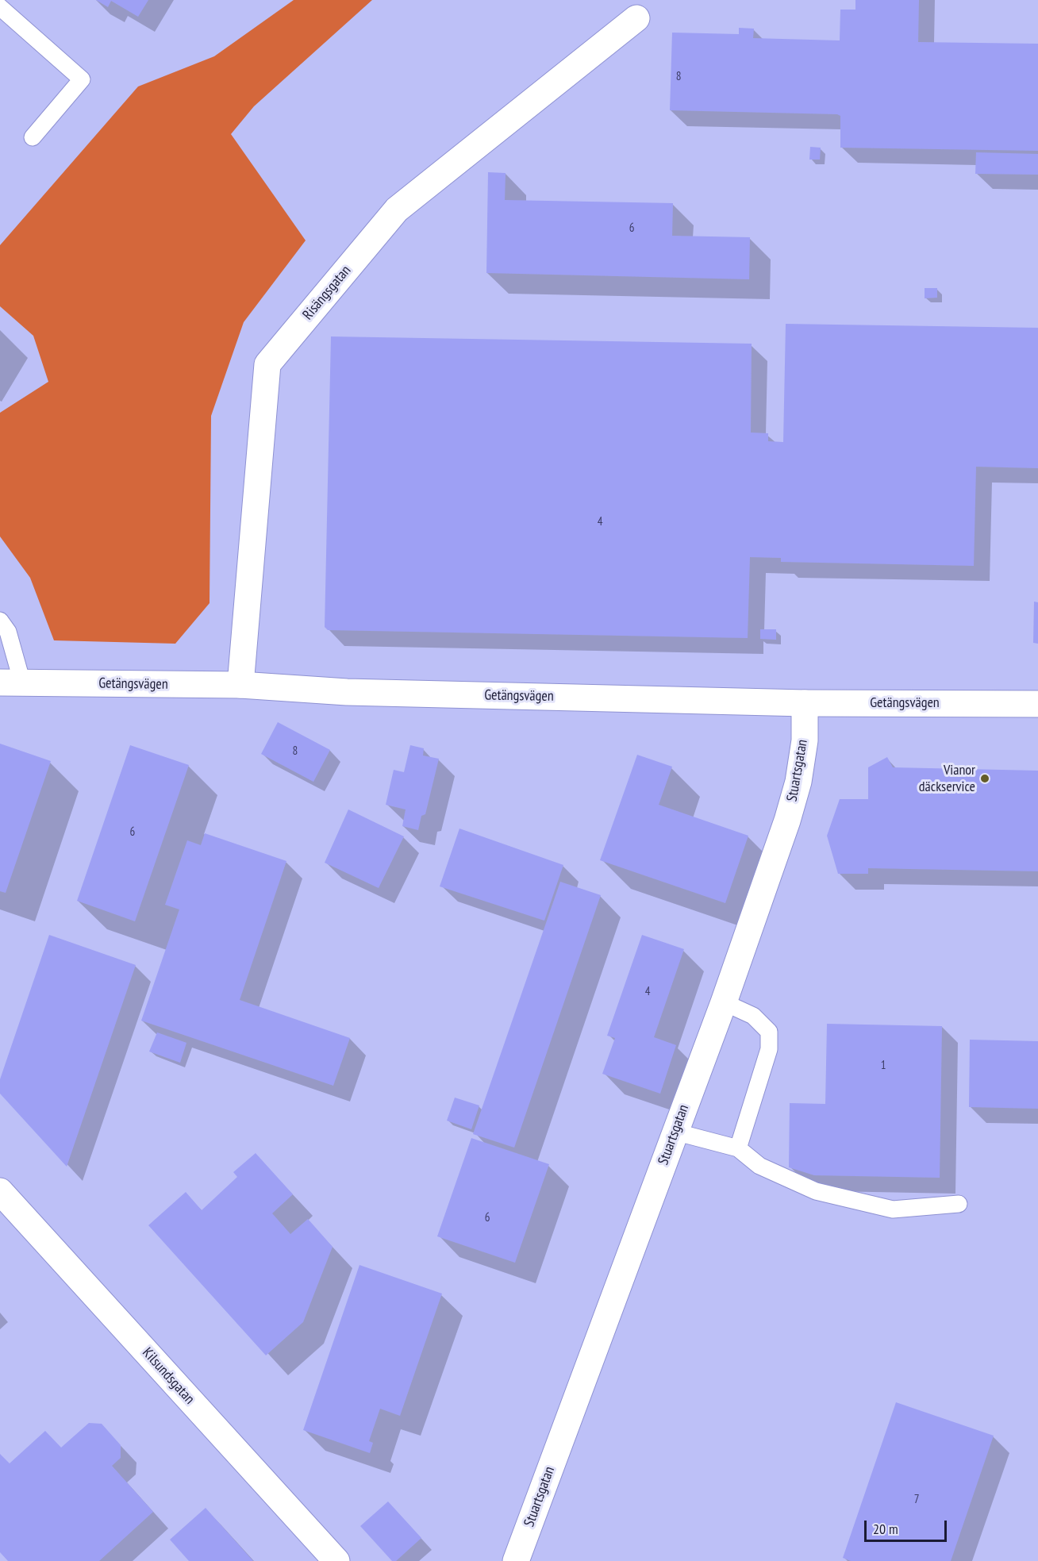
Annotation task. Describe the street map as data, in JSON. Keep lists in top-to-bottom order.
{
  "streets": {
    "street": [
      "Risängsgatan",
      "Getängsvägen",
      "Stuartsgatan",
      "Kilsundsgatan"
    ]
  },
  "crossings": [
    ["Risängsgatan", "Getängsvägen"],
    ["Getängsvägen", "Stuartsgatan"]
  ],
  "places": ["Vianor däckservice"],
  "house_numbers": [
    "8",
    "6",
    "4",
    "8",
    "6",
    "4",
    "1",
    "6",
    "7"
  ],
  "scale_bar": "20 m"
}
